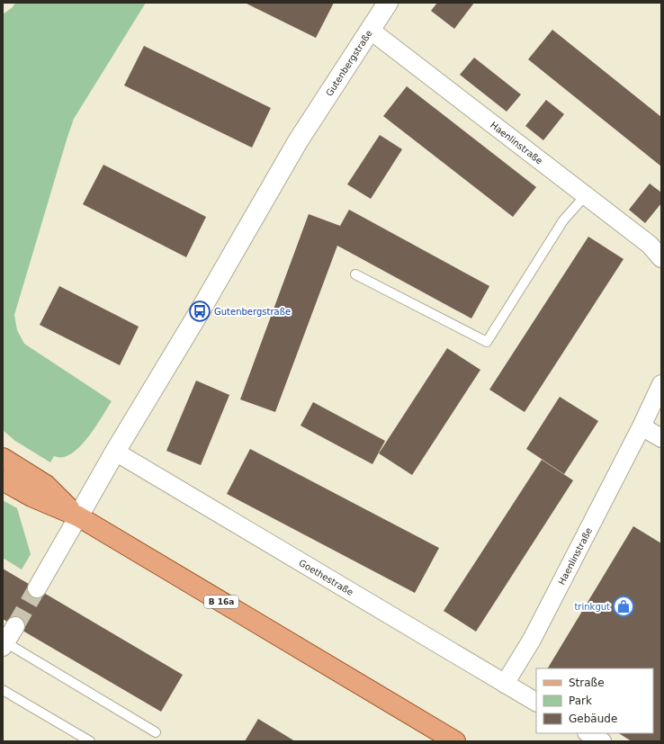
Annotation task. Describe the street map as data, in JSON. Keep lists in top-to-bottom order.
{
  "streets": {
    "main road": ["B 16a"],
    "street": ["Gutenbergstraße", "Haenlinstraße", "Goethestraße"]
  },
  "crossings": [
    ["Gutenbergstraße", "Haenlinstraße"],
    ["Gutenbergstraße", "Goethestraße"],
    ["Gutenbergstraße", "B 16a"],
    ["Haenlinstraße", "Goethestraße"]
  ],
  "places": {
    "bus stop": ["Gutenbergstraße"],
    "shop": ["trinkgut"]
  },
  "legend": ["Straße", "Park", "Gebäude"]
}
